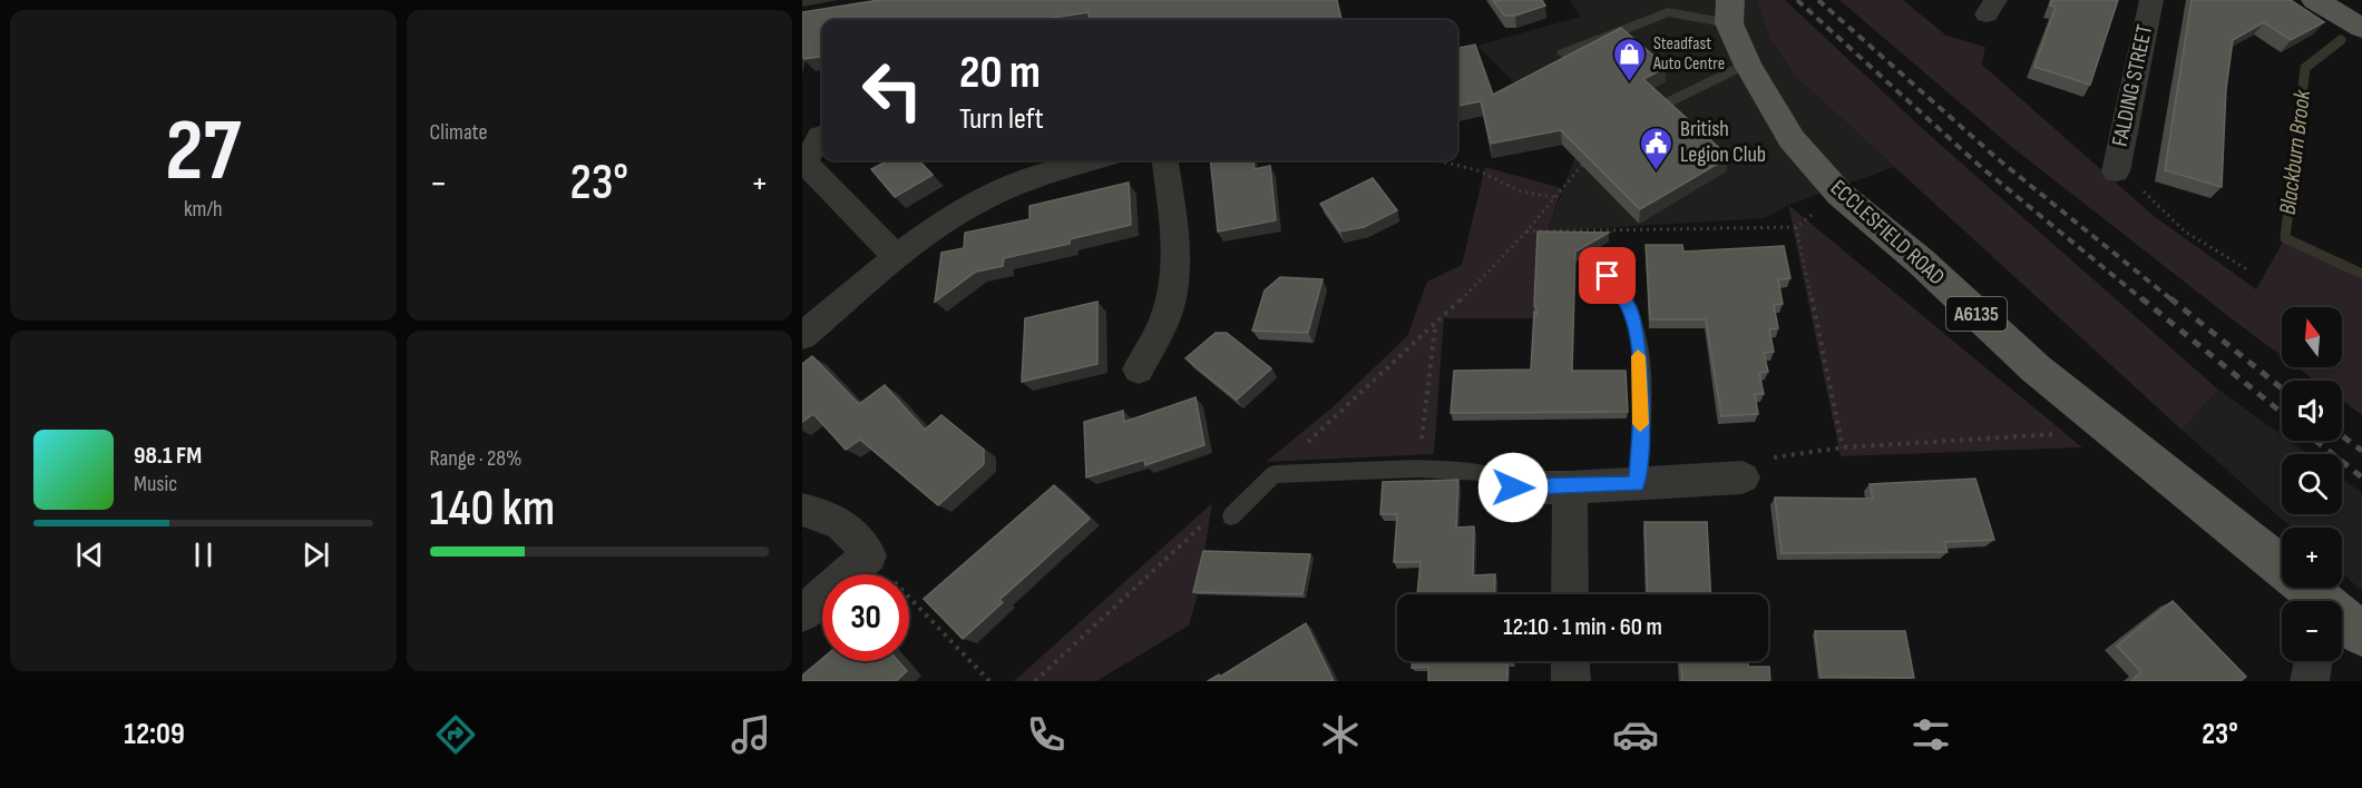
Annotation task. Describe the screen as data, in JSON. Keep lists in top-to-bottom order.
{
  "streets": {
    "main road": ["ECCLESFIELD ROAD", "A6135"],
    "street": ["FALDING STREET"]
  },
  "water": ["Blackburn Brook"],
  "places": {
    "shop": ["Steadfast Auto Centre"],
    "public building": ["British Legion Club"]
  },
  "north": "top",
  "page": {
    "tile": [
      ["27", "km/h"],
      "Climate",
      ["Range · 28%", "140 km"]
    ],
    "turn": ["20 m", "Turn left"],
    "heat": ["−", "23°", "+"],
    "map_buttons": ["+", "−"],
    "song": ["98.1 FM", "Music"],
    "limit": "30",
    "trip": "12:10 · 1 min · 60 m",
    "tabs": ["12:09", "23°"]
  }
}
